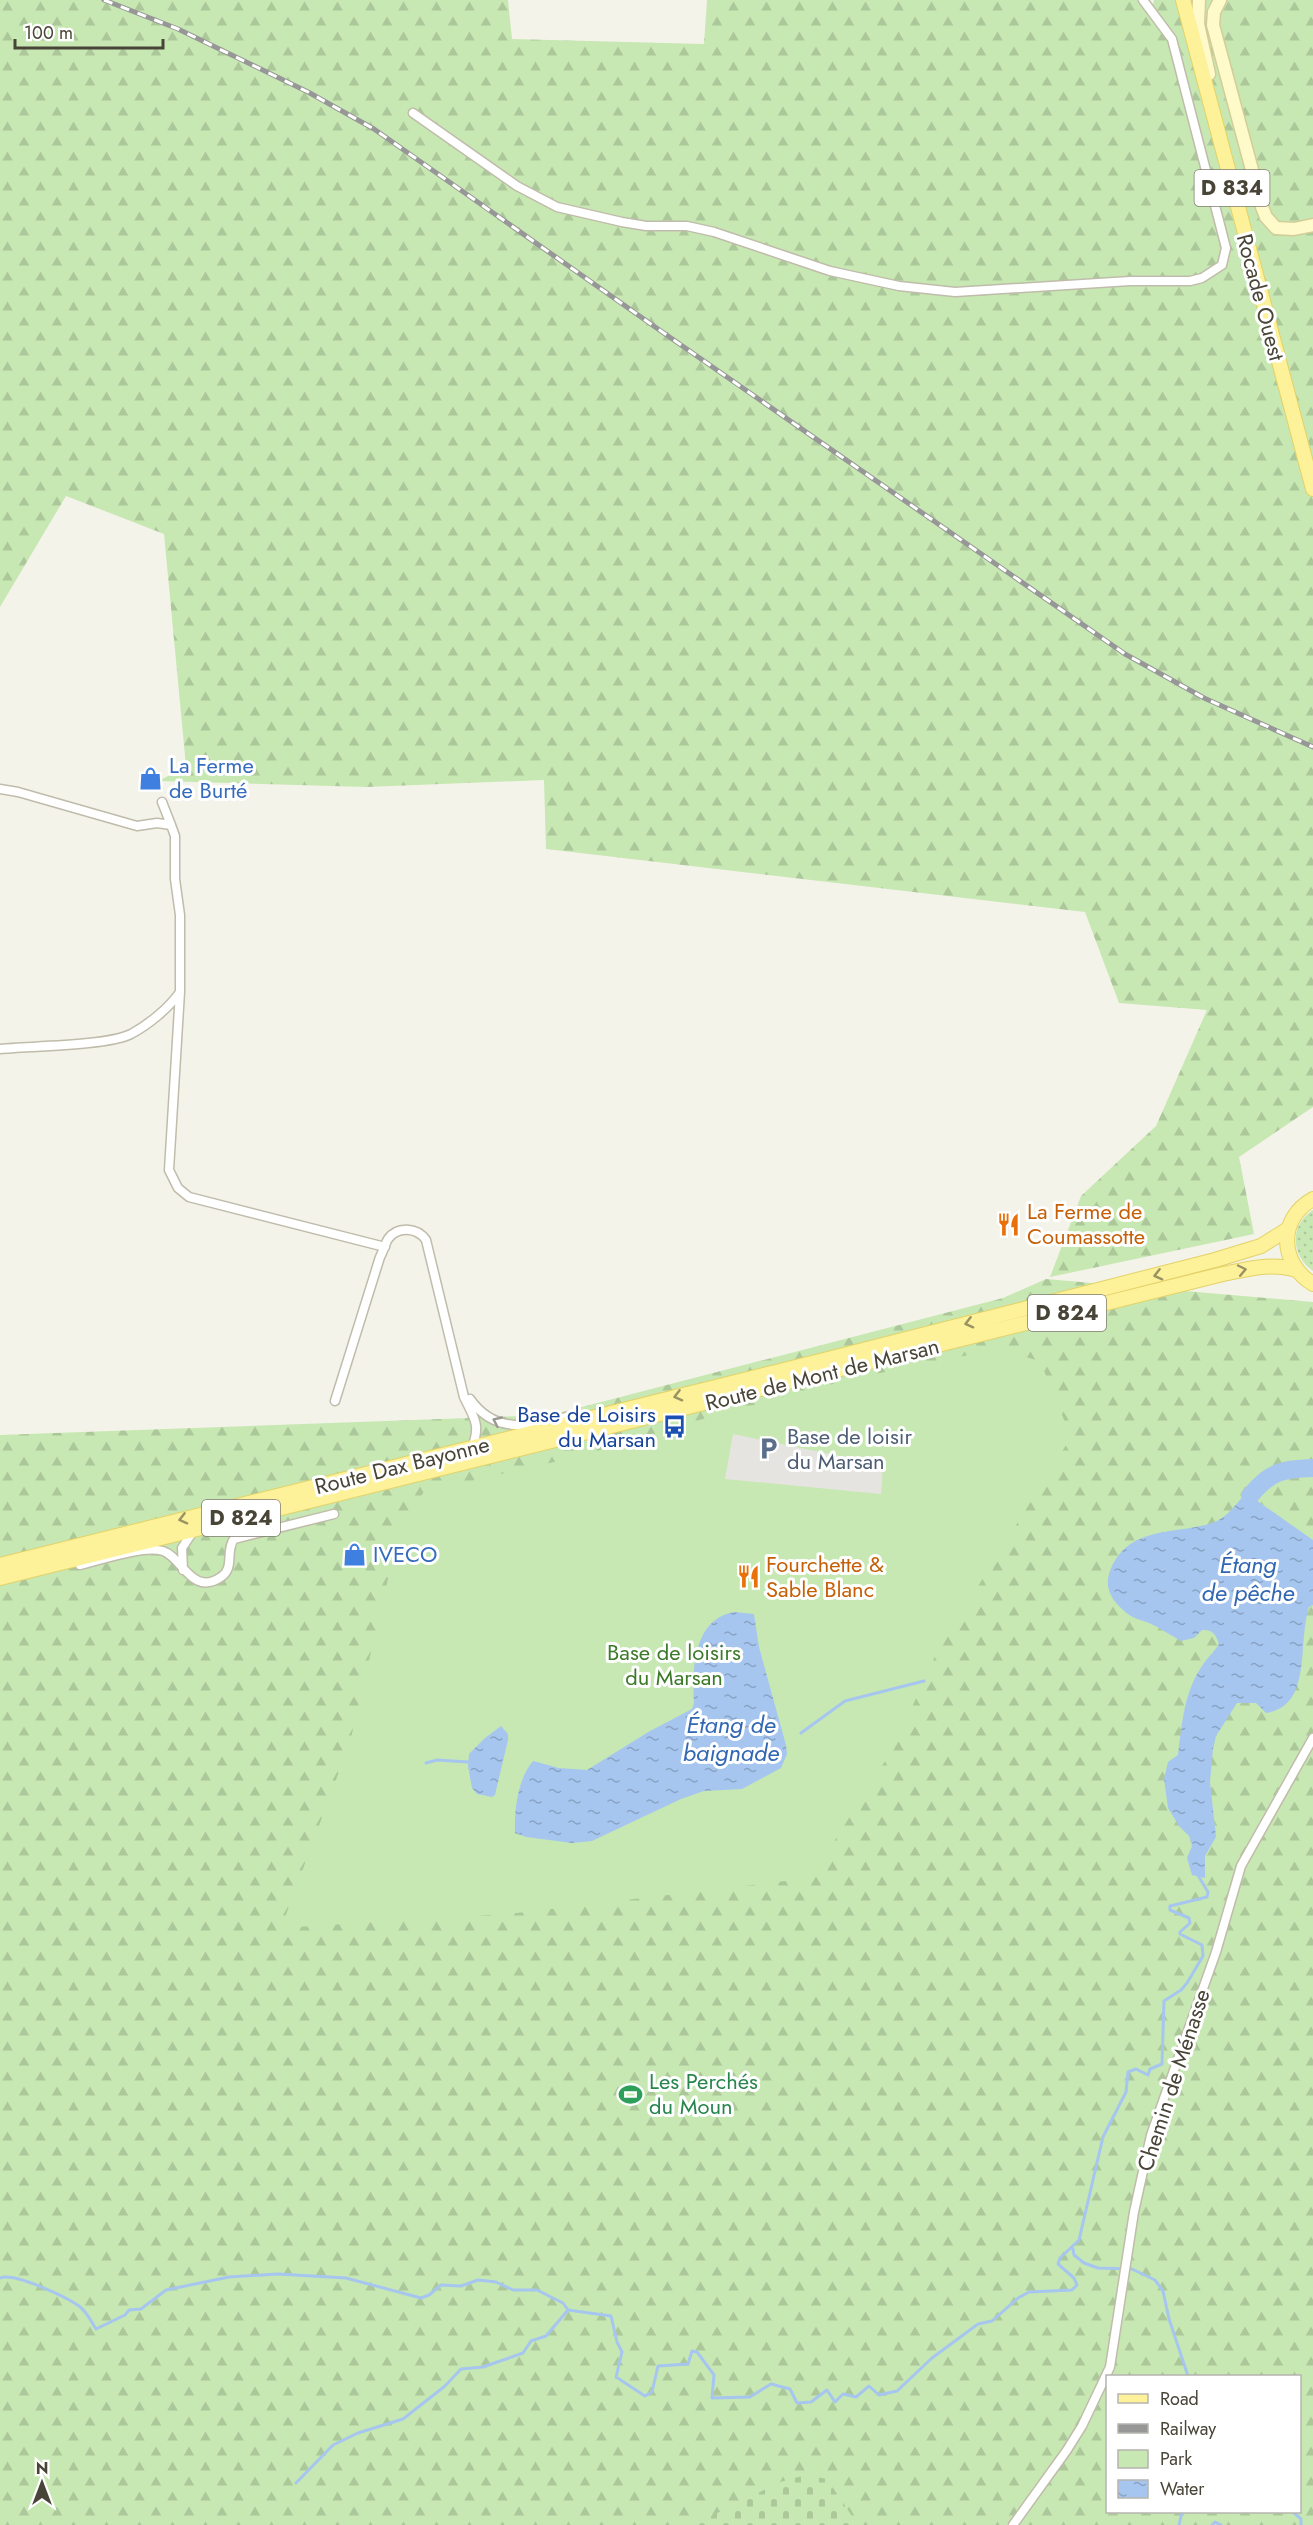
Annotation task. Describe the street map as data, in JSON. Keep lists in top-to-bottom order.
{
  "streets": {
    "main road": [
      "D 834",
      "Rocade Ouest",
      "D 824",
      "Route de Mont de Marsan",
      "Route Dax Bayonne"
    ],
    "street": ["Chemin de Ménasse"]
  },
  "one_way": ["Route de Mont de Marsan", "Route Dax Bayonne"],
  "water": ["Étang de pêche", "Étang de baignade"],
  "parks": ["Base de loisirs du Marsan"],
  "places": {
    "shop": ["La Ferme de Burté", "IVECO"],
    "restaurant": ["La Ferme de Coumassotte", "Fourchette & Sable Blanc"],
    "bus stop": ["Base de Loisirs du Marsan"],
    "parking": ["Base de loisir du Marsan"],
    "sports": ["Les Perchés du Moun"]
  },
  "legend": [
    "Road",
    "Railway",
    "Park",
    "Water"
  ],
  "scale_bar": "100 m",
  "north": "top"
}
